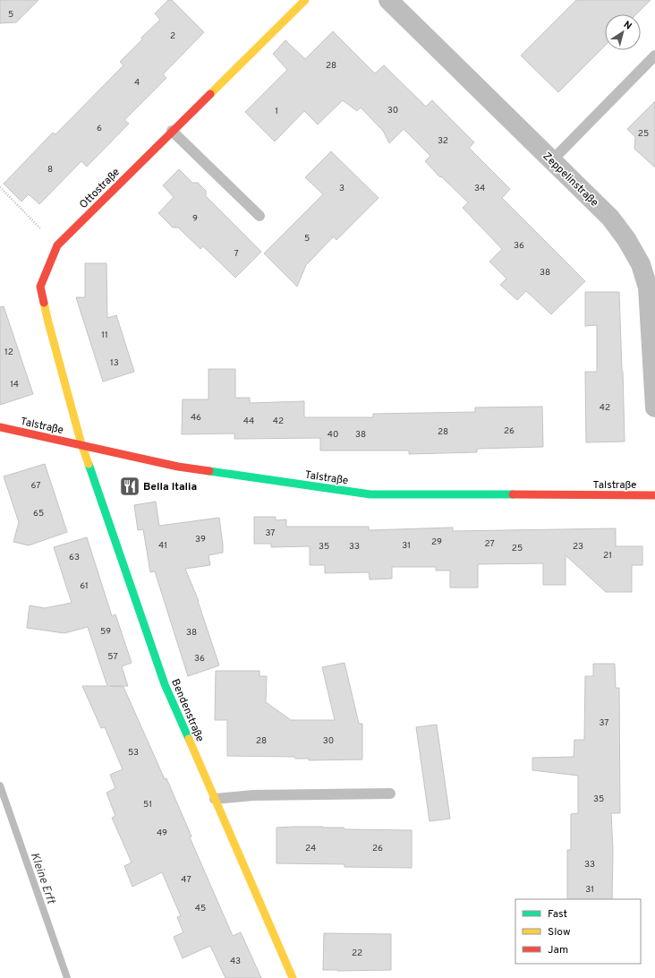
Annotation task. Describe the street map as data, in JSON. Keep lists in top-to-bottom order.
{
  "streets": {
    "street": [
      "Zeppelinstraße",
      "Ottostraße",
      "Talstraße",
      "Bendenstraße"
    ]
  },
  "crossings": [
    ["Ottostraße", "Talstraße"],
    ["Ottostraße", "Bendenstraße"],
    ["Talstraße", "Bendenstraße"]
  ],
  "water": ["Kleine Erft"],
  "places": {
    "restaurant": ["Bella Italia"]
  },
  "house_numbers": [
    "5",
    "2",
    "28",
    "4",
    "30",
    "1",
    "6",
    "25",
    "32",
    "8",
    "3",
    "34",
    "9",
    "5",
    "36",
    "7",
    "38",
    "11",
    "12",
    "13",
    "14",
    "42",
    "46",
    "44",
    "42",
    "26",
    "28",
    "40",
    "38",
    "67",
    "65",
    "37",
    "39",
    "29",
    "27",
    "41",
    "31",
    "35",
    "33",
    "23",
    "25",
    "21",
    "63",
    "61",
    "59",
    "38",
    "57",
    "36",
    "37",
    "28",
    "30",
    "53",
    "35",
    "51",
    "49",
    "24",
    "26",
    "33",
    "47",
    "31",
    "45",
    "22",
    "43"
  ],
  "legend": ["Fast", "Slow", "Jam"],
  "north": "top right"
}
